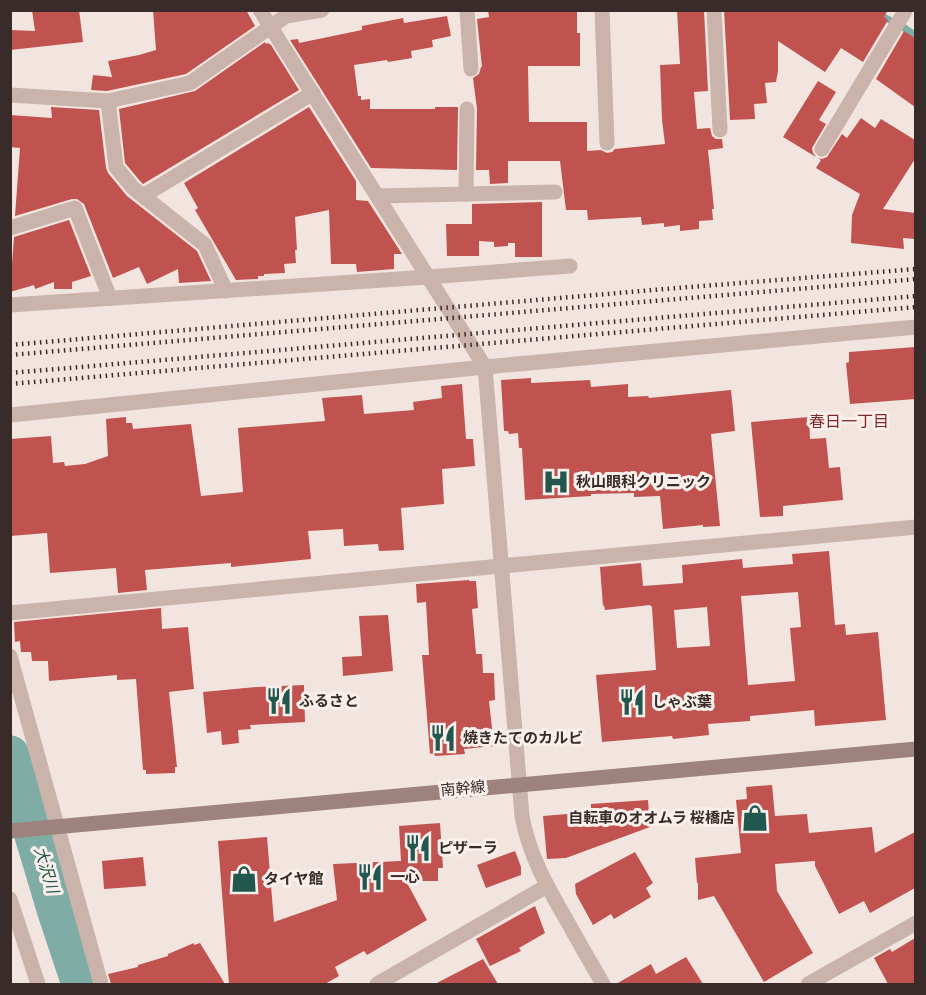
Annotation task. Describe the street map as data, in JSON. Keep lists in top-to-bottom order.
{
  "streets": {
    "main road": ["南幹線"]
  },
  "districts": ["春日一丁目"],
  "water": ["大沢川"],
  "places": {
    "hospital": ["秋山眼科クリニック"],
    "restaurant": [
      "ふるさと",
      "しゃぶ葉",
      "焼きたてのカルビ",
      "ピザーラ",
      "一心"
    ],
    "shop": ["自転車のオオムラ 桜橋店", "タイヤ館"]
  }
}
